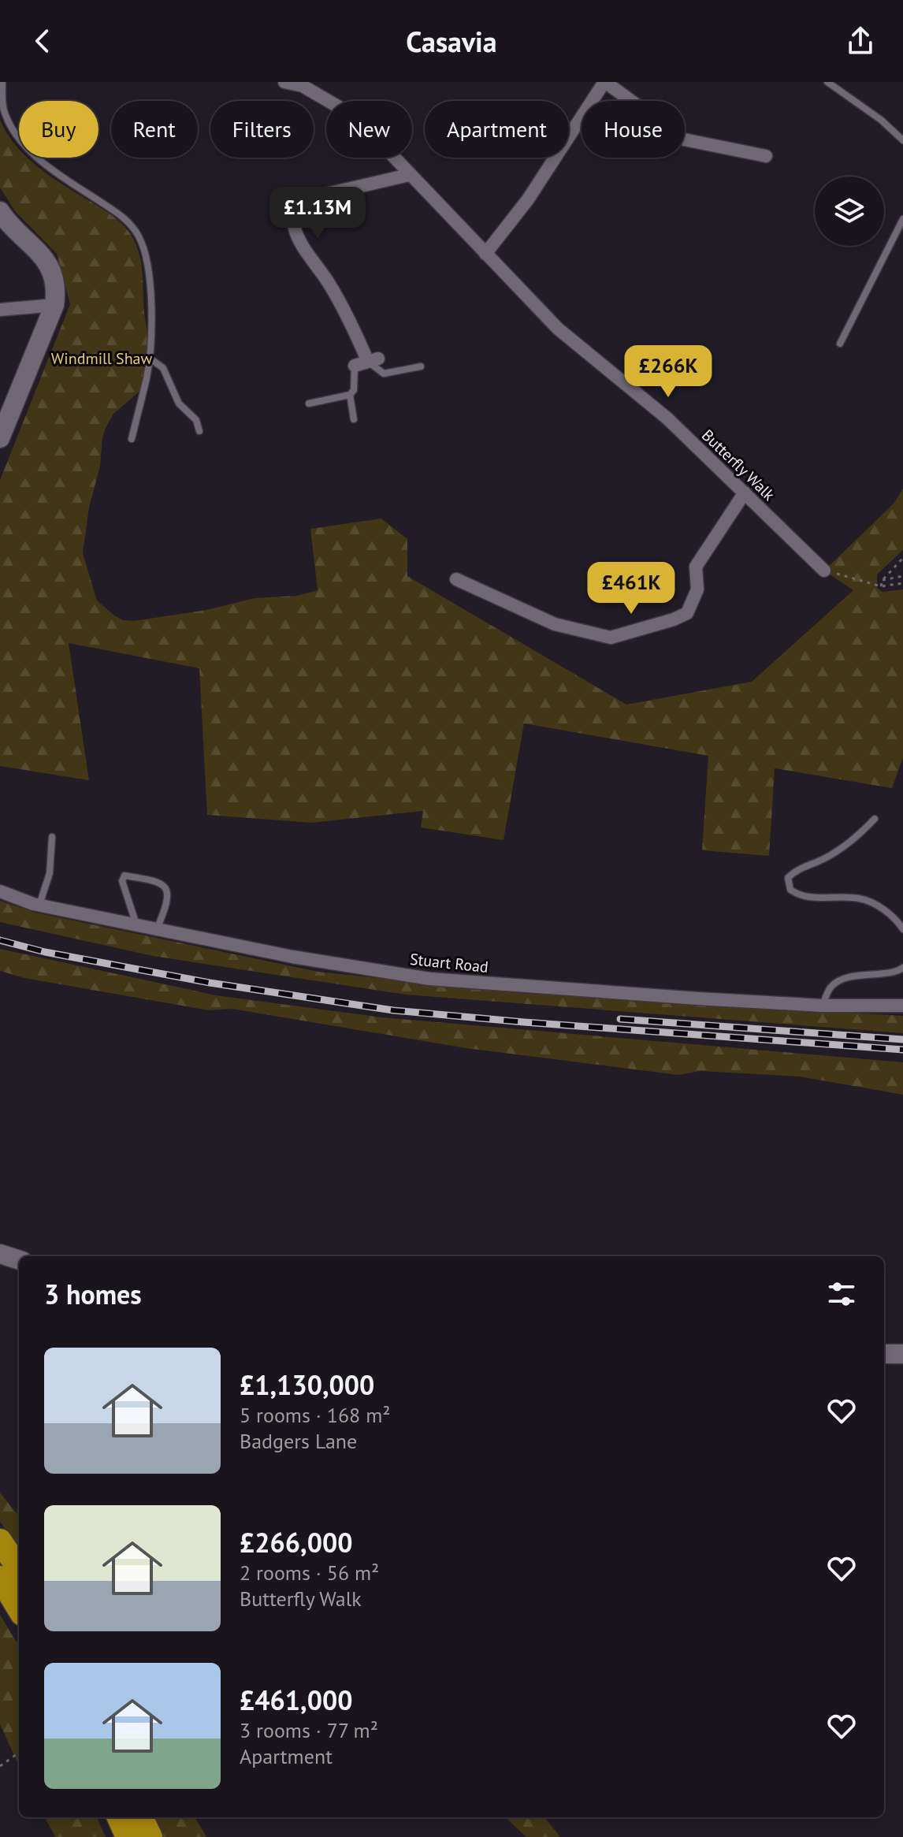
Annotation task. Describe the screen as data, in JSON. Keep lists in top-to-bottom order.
{
  "streets": {
    "street": ["Butterfly Walk", "Stuart Road"]
  },
  "parks": ["Windmill Shaw"],
  "page": {
    "header": "Casavia",
    "chip": [
      "Buy",
      "Rent",
      "Filters",
      "New",
      "Apartment",
      "House"
    ],
    "price": ["£1.13M", "£266K", "£461K"],
    "heading": "3 homes",
    "list": [
      {
        "name": "£1,130,000",
        "note": "5 rooms · 168 m² · Badgers Lane"
      },
      {
        "name": "£266,000",
        "note": "2 rooms · 56 m² · Butterfly Walk"
      },
      {
        "name": "£461,000",
        "note": "3 rooms · 77 m² · Apartment"
      }
    ]
  }
}
